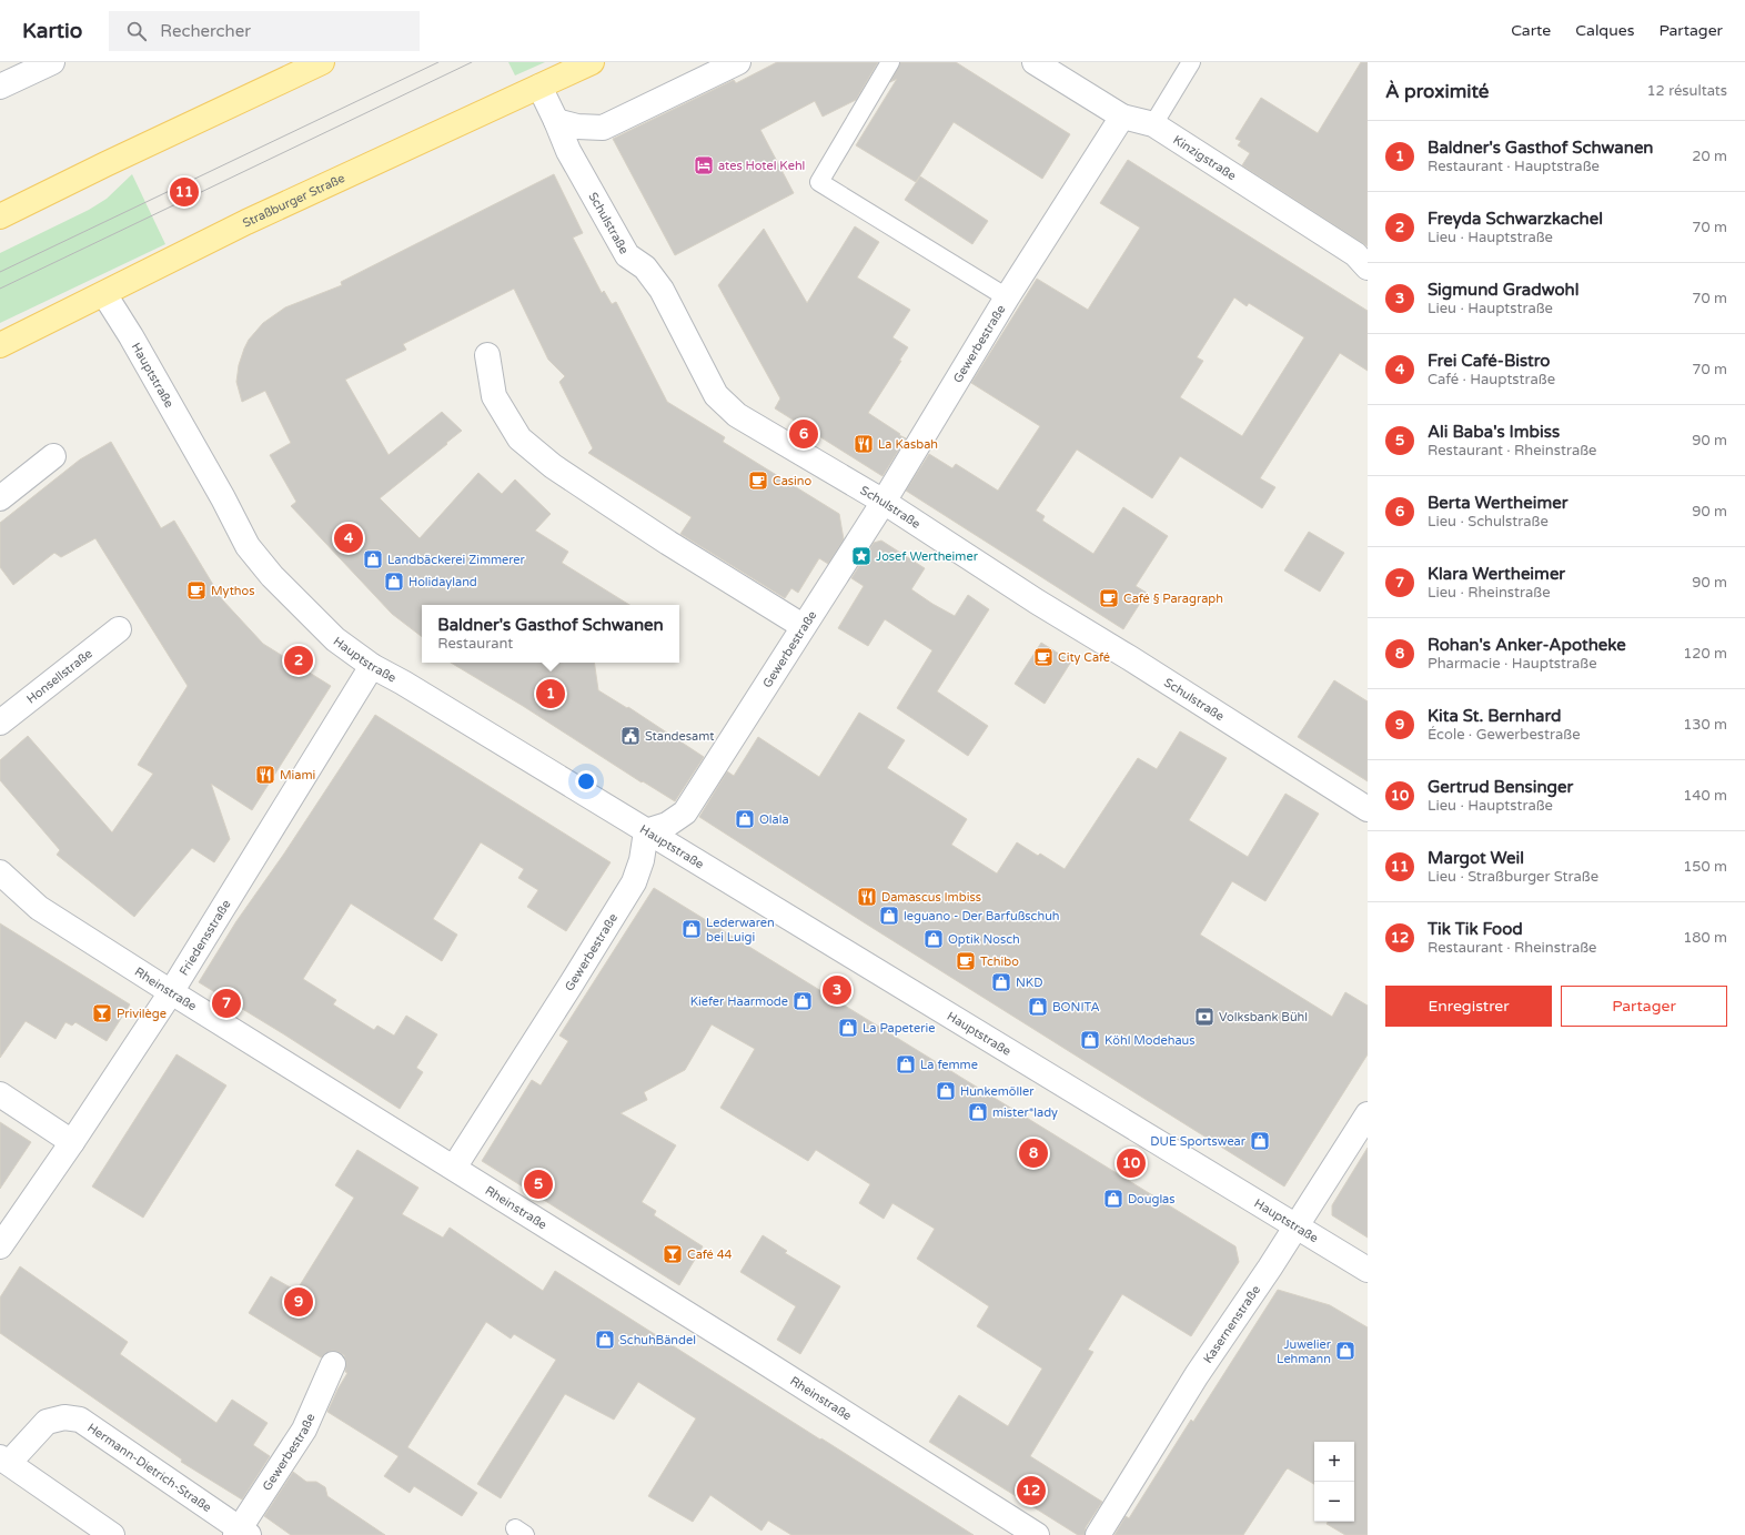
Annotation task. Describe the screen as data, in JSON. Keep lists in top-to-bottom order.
{
  "streets": {
    "main road": ["Straßburger Straße"],
    "street": [
      "Kinzigstraße",
      "Schulstraße",
      "Gewerbestraße",
      "Hauptstraße",
      "Honsellstraße",
      "Friedensstraße",
      "Rheinstraße",
      "Kasernenstraße",
      "Hermann-Dietrich-Straße"
    ]
  },
  "crossings": [
    ["Kinzigstraße", "Gewerbestraße"],
    ["Straßburger Straße", "Schulstraße"],
    ["Straßburger Straße", "Hauptstraße"],
    ["Schulstraße", "Gewerbestraße"],
    ["Gewerbestraße", "Hauptstraße"],
    ["Gewerbestraße", "Rheinstraße"],
    ["Gewerbestraße", "Hermann-Dietrich-Straße"],
    ["Hauptstraße", "Friedensstraße"],
    ["Hauptstraße", "Kasernenstraße"],
    ["Friedensstraße", "Rheinstraße"]
  ],
  "places": {
    "hotel": ["ates Hotel Kehl"],
    "restaurant": ["La Kasbah", "Miami", "Damascus Imbiss"],
    "cafe": [
      "Casino",
      "Mythos",
      "Café § Paragraph",
      "City Café",
      "Tchibo"
    ],
    "place": ["Josef Wertheimer"],
    "shop": [
      "Landbäckerei Zimmerer",
      "Holidayland",
      "Olala",
      "leguano - Der Barfußschuh",
      "Lederwaren bei Luigi",
      "Optik Nosch",
      "NKD",
      "Kiefer Haarmode",
      "BONITA",
      "La Papeterie",
      "Köhl Modehaus",
      "La femme",
      "Hunkemöller",
      "mister*lady",
      "DUE Sportswear",
      "Douglas",
      "SchuhBändel",
      "Juwelier Lehmann"
    ],
    "public building": ["Standesamt"],
    "bar": ["Privilège", "Café 44"],
    "bank": ["Volksbank Bühl"]
  },
  "page": {
    "header": "Kartio",
    "search": "Rechercher",
    "nav": ["Carte", "Calques", "Partager"],
    "heading": ["À proximité", "12 résultats"],
    "list": [
      {
        "mark": "1",
        "name": "Baldner's Gasthof Schwanen",
        "note": "Restaurant · Hauptstraße",
        "value": "20 m"
      },
      {
        "mark": "2",
        "name": "Freyda Schwarzkachel",
        "note": "Lieu · Hauptstraße",
        "value": "70 m"
      },
      {
        "mark": "3",
        "name": "Sigmund Gradwohl",
        "note": "Lieu · Hauptstraße",
        "value": "70 m"
      },
      {
        "mark": "4",
        "name": "Frei Café-Bistro",
        "note": "Café · Hauptstraße",
        "value": "70 m"
      },
      {
        "mark": "5",
        "name": "Ali Baba's Imbiss",
        "note": "Restaurant · Rheinstraße",
        "value": "90 m"
      },
      {
        "mark": "6",
        "name": "Berta Wertheimer",
        "note": "Lieu · Schulstraße",
        "value": "90 m"
      },
      {
        "mark": "7",
        "name": "Klara Wertheimer",
        "note": "Lieu · Rheinstraße",
        "value": "90 m"
      },
      {
        "mark": "8",
        "name": "Rohan's Anker-Apotheke",
        "note": "Pharmacie · Hauptstraße",
        "value": "120 m"
      },
      {
        "mark": "9",
        "name": "Kita St. Bernhard",
        "note": "École · Gewerbestraße",
        "value": "130 m"
      },
      {
        "mark": "10",
        "name": "Gertrud Bensinger",
        "note": "Lieu · Hauptstraße",
        "value": "140 m"
      },
      {
        "mark": "11",
        "name": "Margot Weil",
        "note": "Lieu · Straßburger Straße",
        "value": "150 m"
      },
      {
        "mark": "12",
        "name": "Tik Tik Food",
        "note": "Restaurant · Rheinstraße",
        "value": "180 m"
      }
    ],
    "pins": [
      "11",
      "6",
      "4",
      "2",
      "1",
      "3",
      "7",
      "8",
      "10",
      "5",
      "9",
      "12"
    ],
    "popup": ["Baldner's Gasthof Schwanen", "Restaurant"],
    "buttons": ["Enregistrer", "Partager"],
    "map_buttons": ["+", "−"]
  }
}
